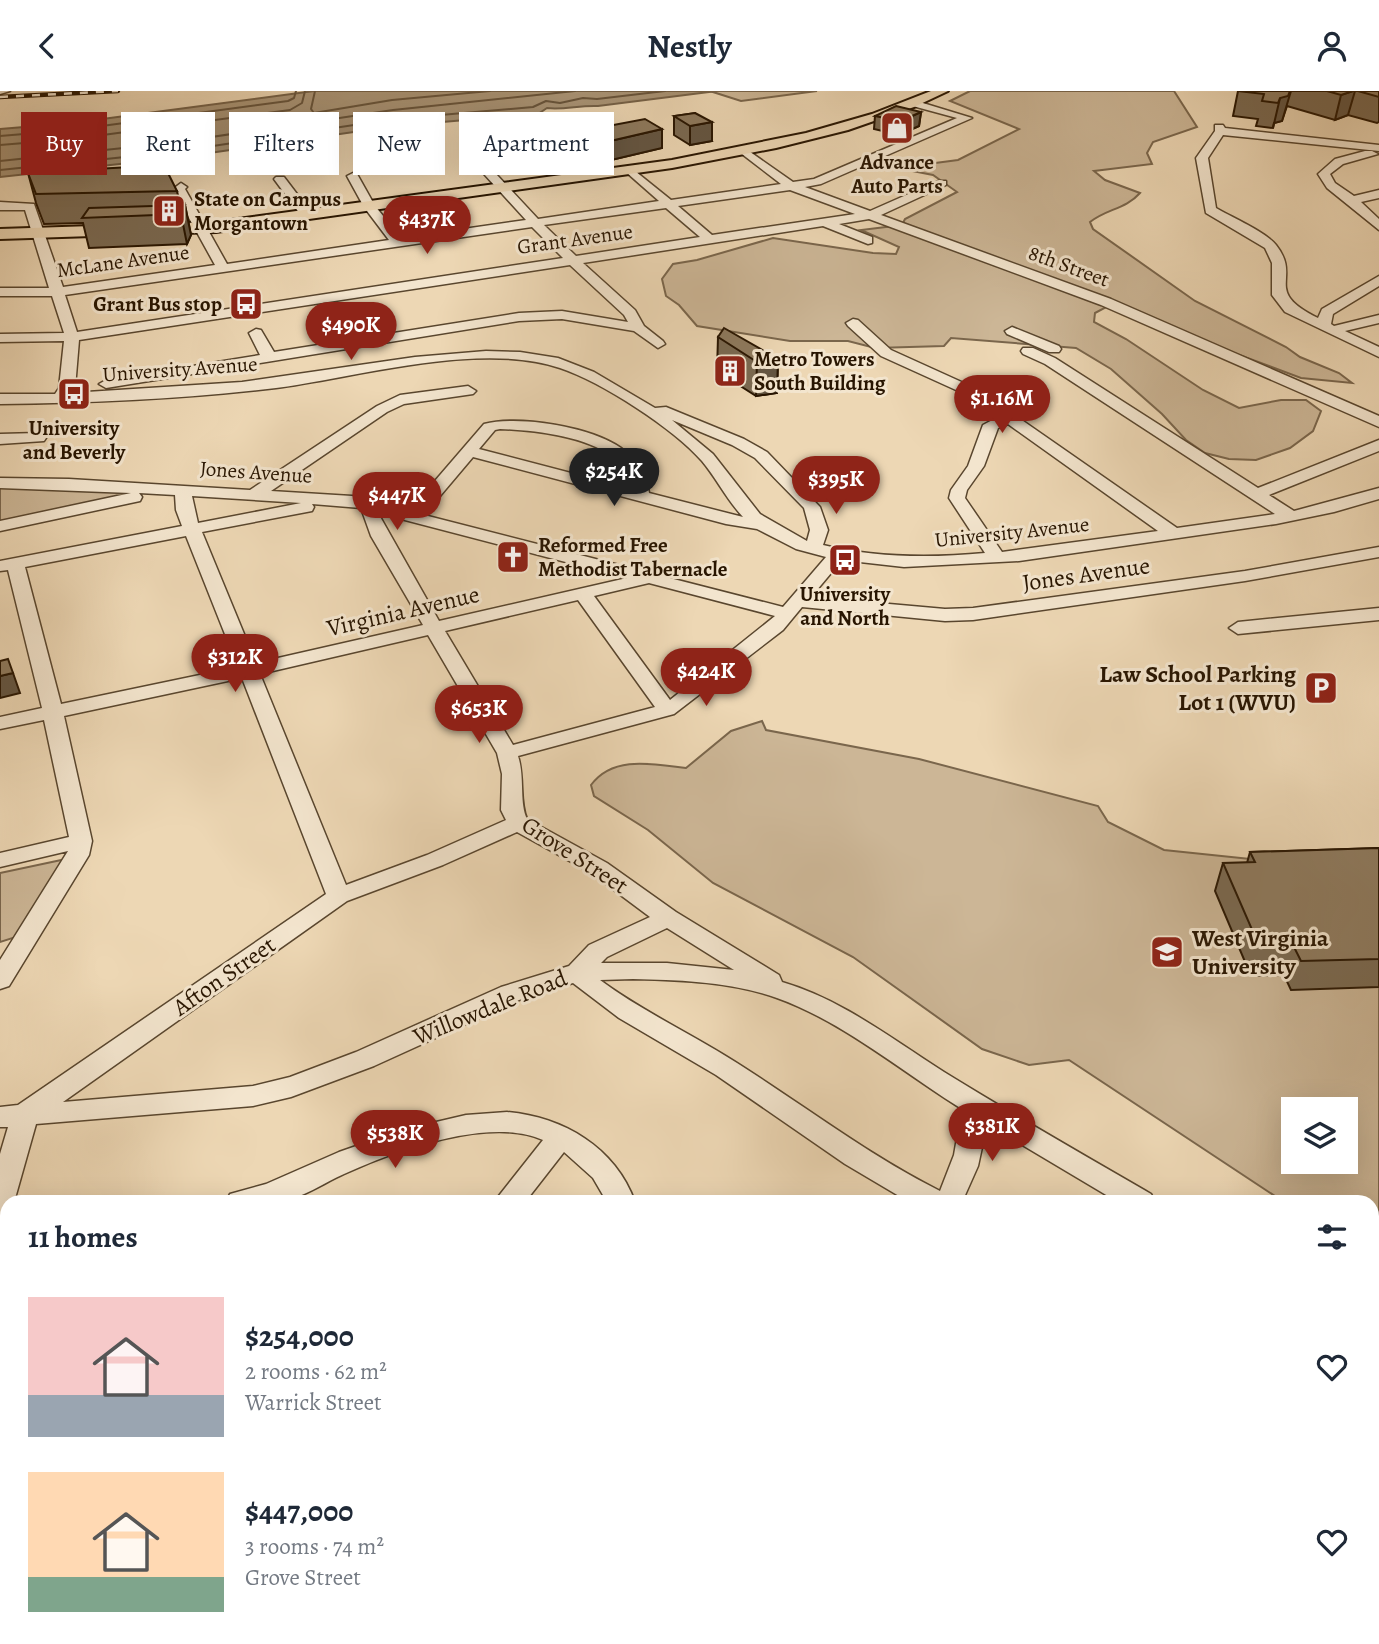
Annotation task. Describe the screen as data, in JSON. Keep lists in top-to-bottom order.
{
  "streets": {
    "street": [
      "Grant Avenue",
      "McLane Avenue",
      "8th Street",
      "University Avenue",
      "Jones Avenue",
      "Virginia Avenue",
      "Grove Street",
      "Afton Street",
      "Willowdale Road"
    ]
  },
  "crossings": [
    ["Grant Avenue", "8th Street"],
    ["McLane Avenue", "8th Street"],
    ["Jones Avenue", "Virginia Avenue"],
    ["Jones Avenue", "Grove Street"],
    ["Virginia Avenue", "Grove Street"],
    ["Grove Street", "Afton Street"],
    ["Grove Street", "Willowdale Road"],
    ["Afton Street", "Willowdale Road"]
  ],
  "places": {
    "shop": ["Advance Auto Parts"],
    "building": ["State on Campus Morgantown", "Metro Towers South Building"],
    "bus stop": ["Grant Bus stop", "University and Beverly", "University and North"],
    "church": ["Reformed Free Methodist Tabernacle"],
    "parking": ["Law School Parking Lot 1 (WVU)"],
    "school or university": ["West Virginia University"]
  },
  "page": {
    "header": "Nestly",
    "chip": [
      "Buy",
      "Rent",
      "Filters",
      "New",
      "Apartment"
    ],
    "price": [
      "$437K",
      "$490K",
      "$1.16M",
      "$254K",
      "$395K",
      "$447K",
      "$312K",
      "$424K",
      "$653K",
      "$381K",
      "$538K"
    ],
    "heading": "11 homes",
    "list": [
      {
        "name": "$254,000",
        "note": "2 rooms · 62 m² · Warrick Street"
      },
      {
        "name": "$447,000",
        "note": "3 rooms · 74 m² · Grove Street"
      }
    ]
  }
}
